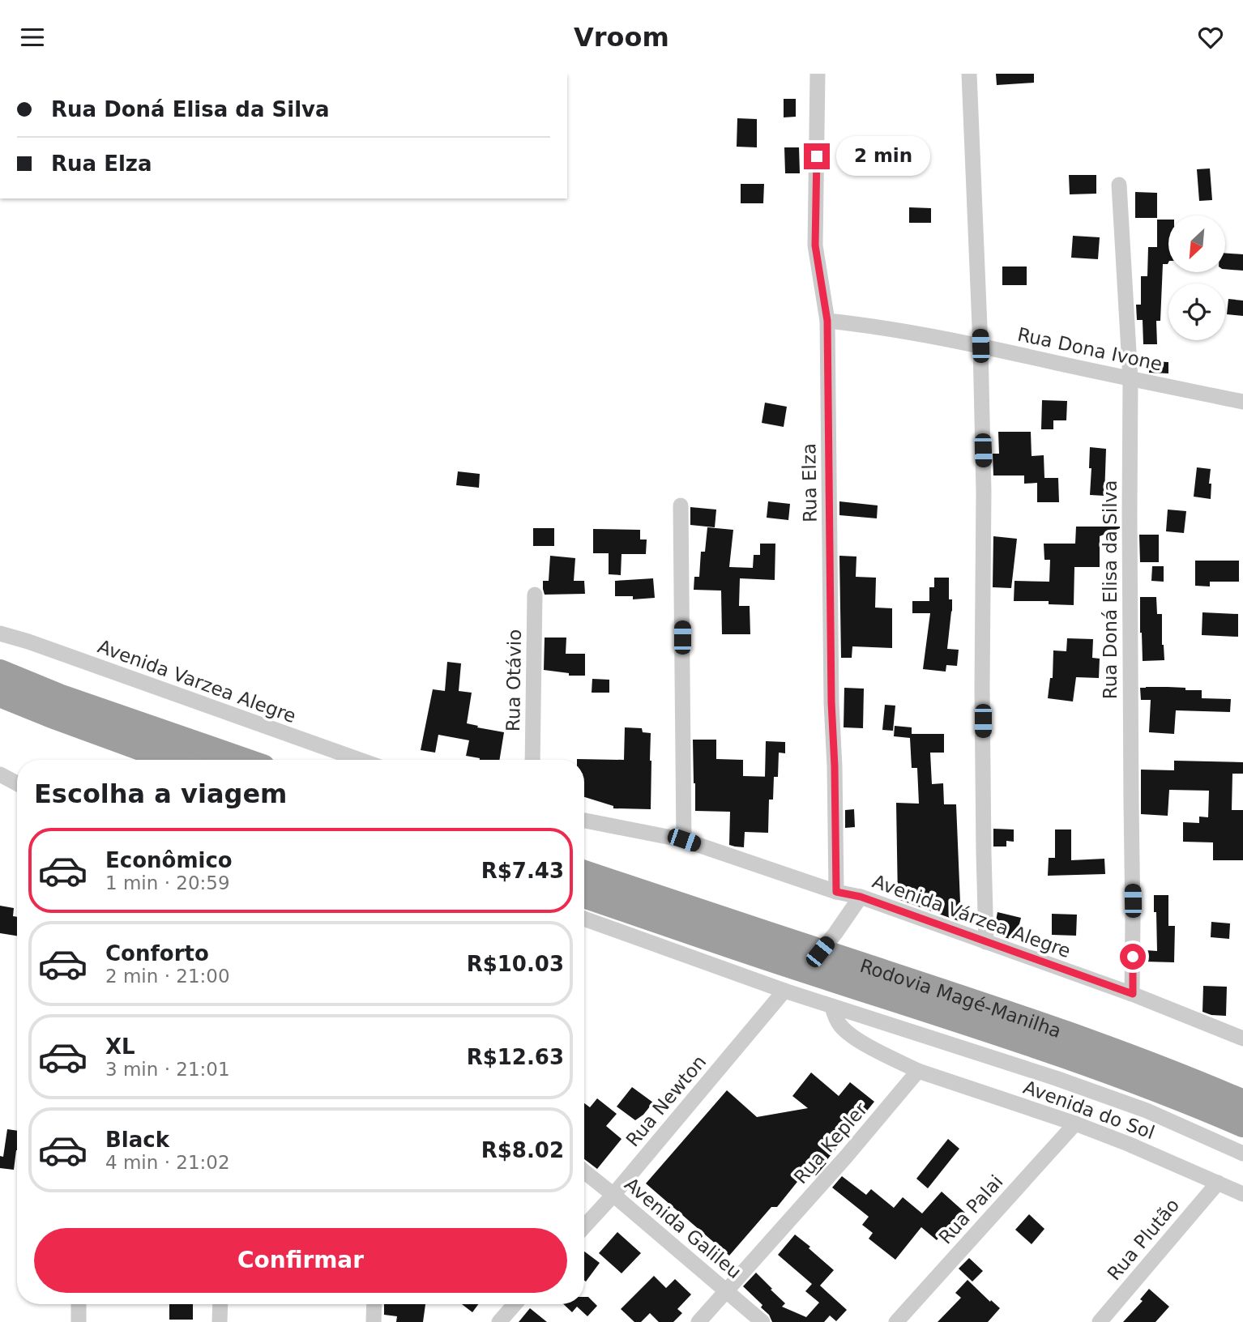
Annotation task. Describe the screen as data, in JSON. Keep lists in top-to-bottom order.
{
  "streets": {
    "highway": ["Rodovia Magé-Manilha"],
    "street": [
      "Rua Dona Ivone",
      "Rua Elza",
      "Rua Doná Elisa da Silva",
      "Rua Otávio",
      "Avenida Varzea Alegre",
      "Avenida Várzea Alegre",
      "Rua Newton",
      "Avenida do Sol",
      "Rua Kepler",
      "Rua Palai",
      "Avenida Galileu",
      "Rua Plutão"
    ]
  },
  "crossings": [
    ["Rua Dona Ivone", "Rua Elza"],
    ["Rua Dona Ivone", "Rua Doná Elisa da Silva"],
    ["Rua Elza", "Avenida Várzea Alegre"],
    ["Rua Doná Elisa da Silva", "Avenida Várzea Alegre"],
    ["Rua Newton", "Avenida Galileu"],
    ["Avenida do Sol", "Rua Kepler"],
    ["Avenida do Sol", "Rua Palai"],
    ["Avenida do Sol", "Rua Plutão"],
    ["Rua Kepler", "Avenida Galileu"]
  ],
  "north": "bottom left",
  "page": {
    "header": "Vroom",
    "banner": ["Rua Doná Elisa da Silva", "Rua Elza"],
    "bubble": "2 min",
    "heading": "Escolha a viagem",
    "list": [
      {
        "name": "Econômico",
        "note": "1 min · 20:59",
        "value": "R$7.43"
      },
      {
        "name": "Conforto",
        "note": "2 min · 21:00",
        "value": "R$10.03"
      },
      {
        "name": "XL",
        "note": "3 min · 21:01",
        "value": "R$12.63"
      },
      {
        "name": "Black",
        "note": "4 min · 21:02",
        "value": "R$8.02"
      }
    ],
    "buttons": "Confirmar"
  }
}
